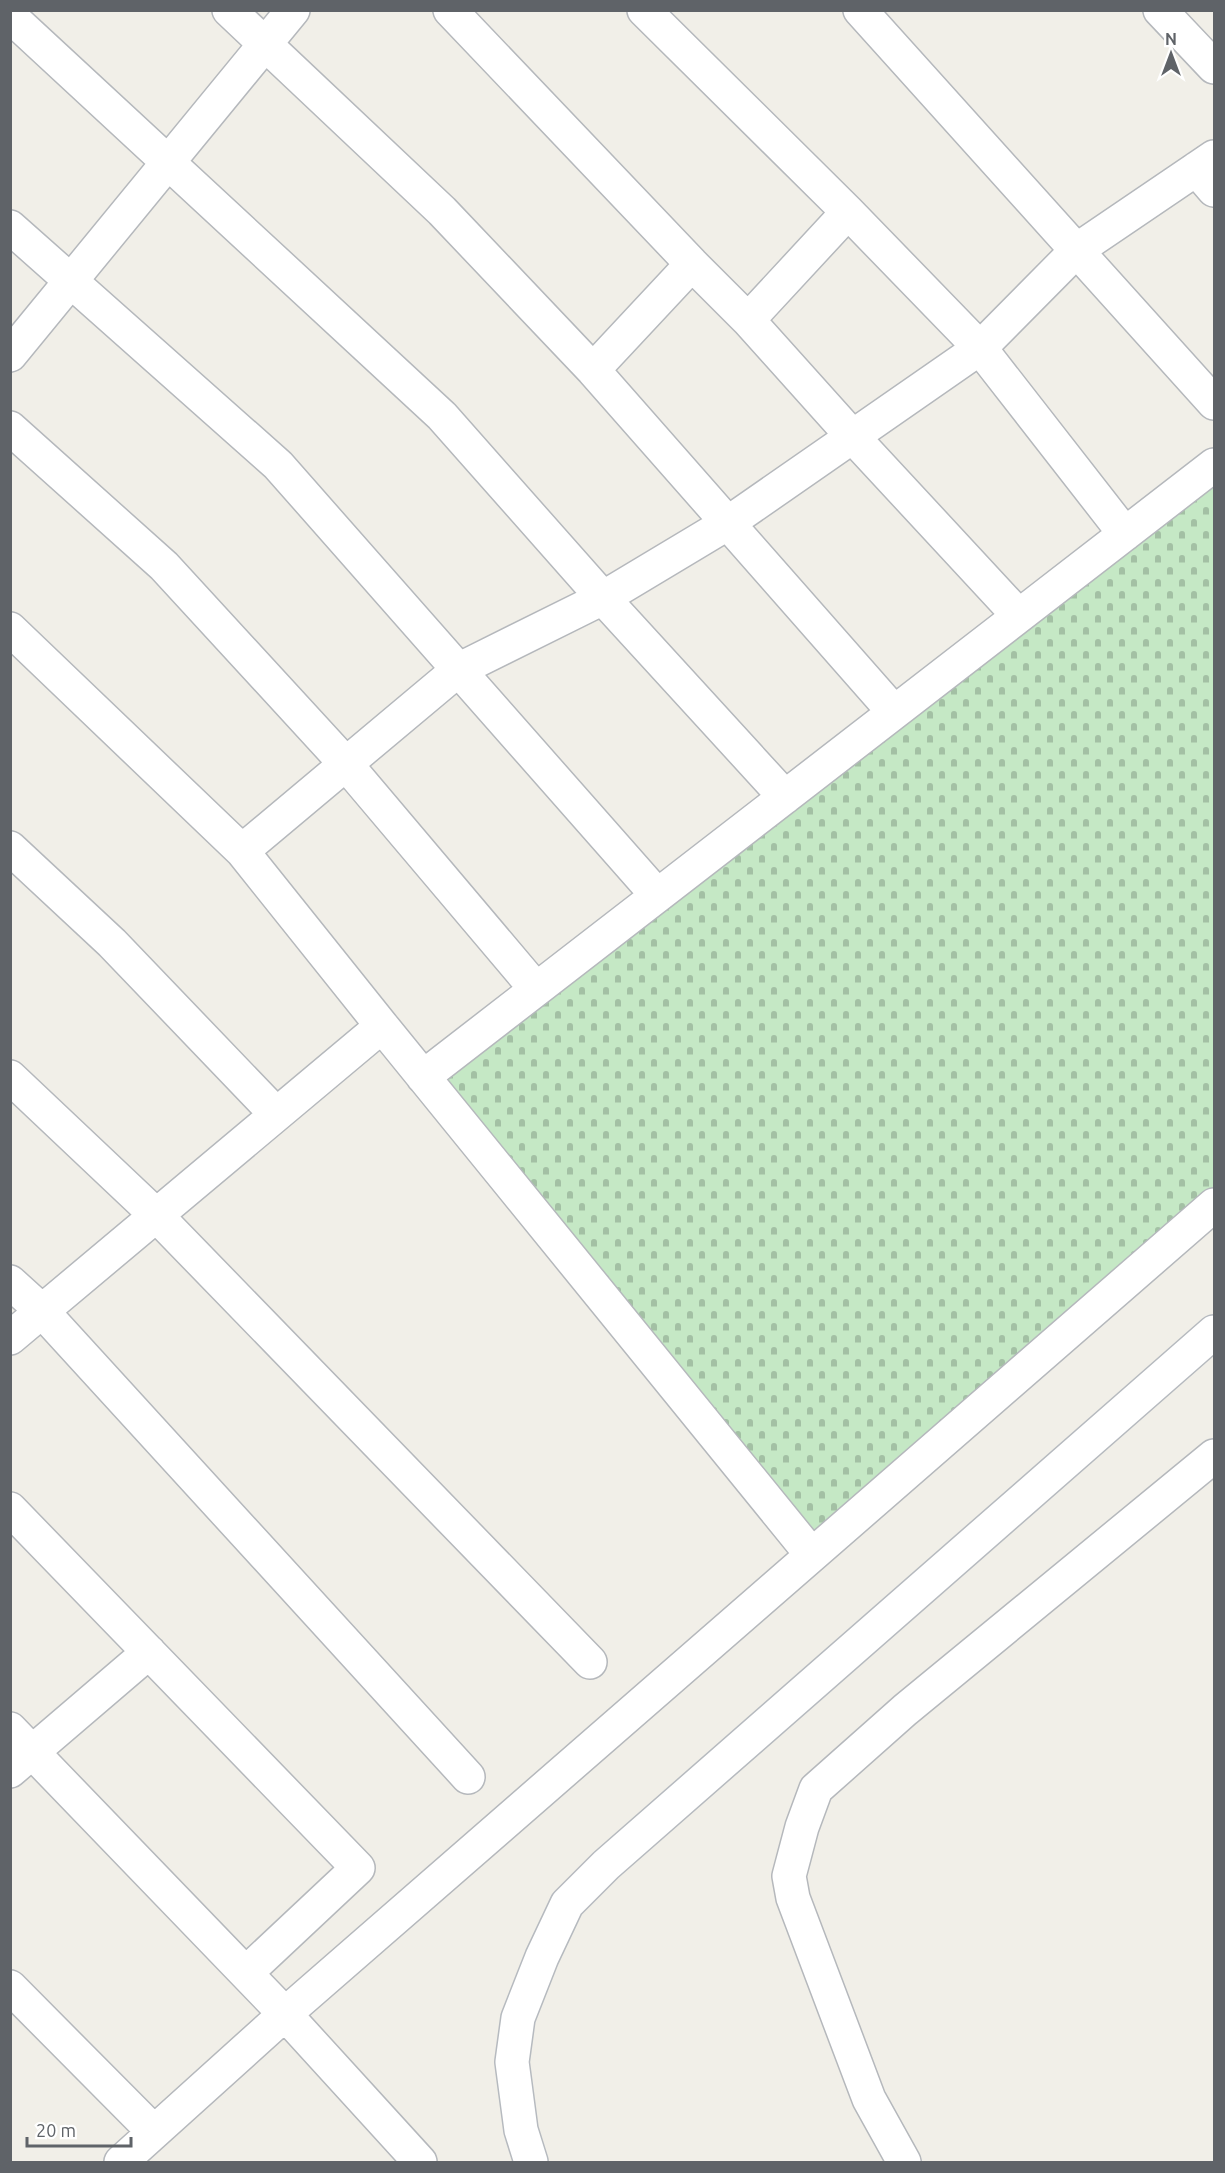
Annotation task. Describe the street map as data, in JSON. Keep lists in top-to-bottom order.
{
  "scale_bar": "20 m",
  "north": "top"
}
